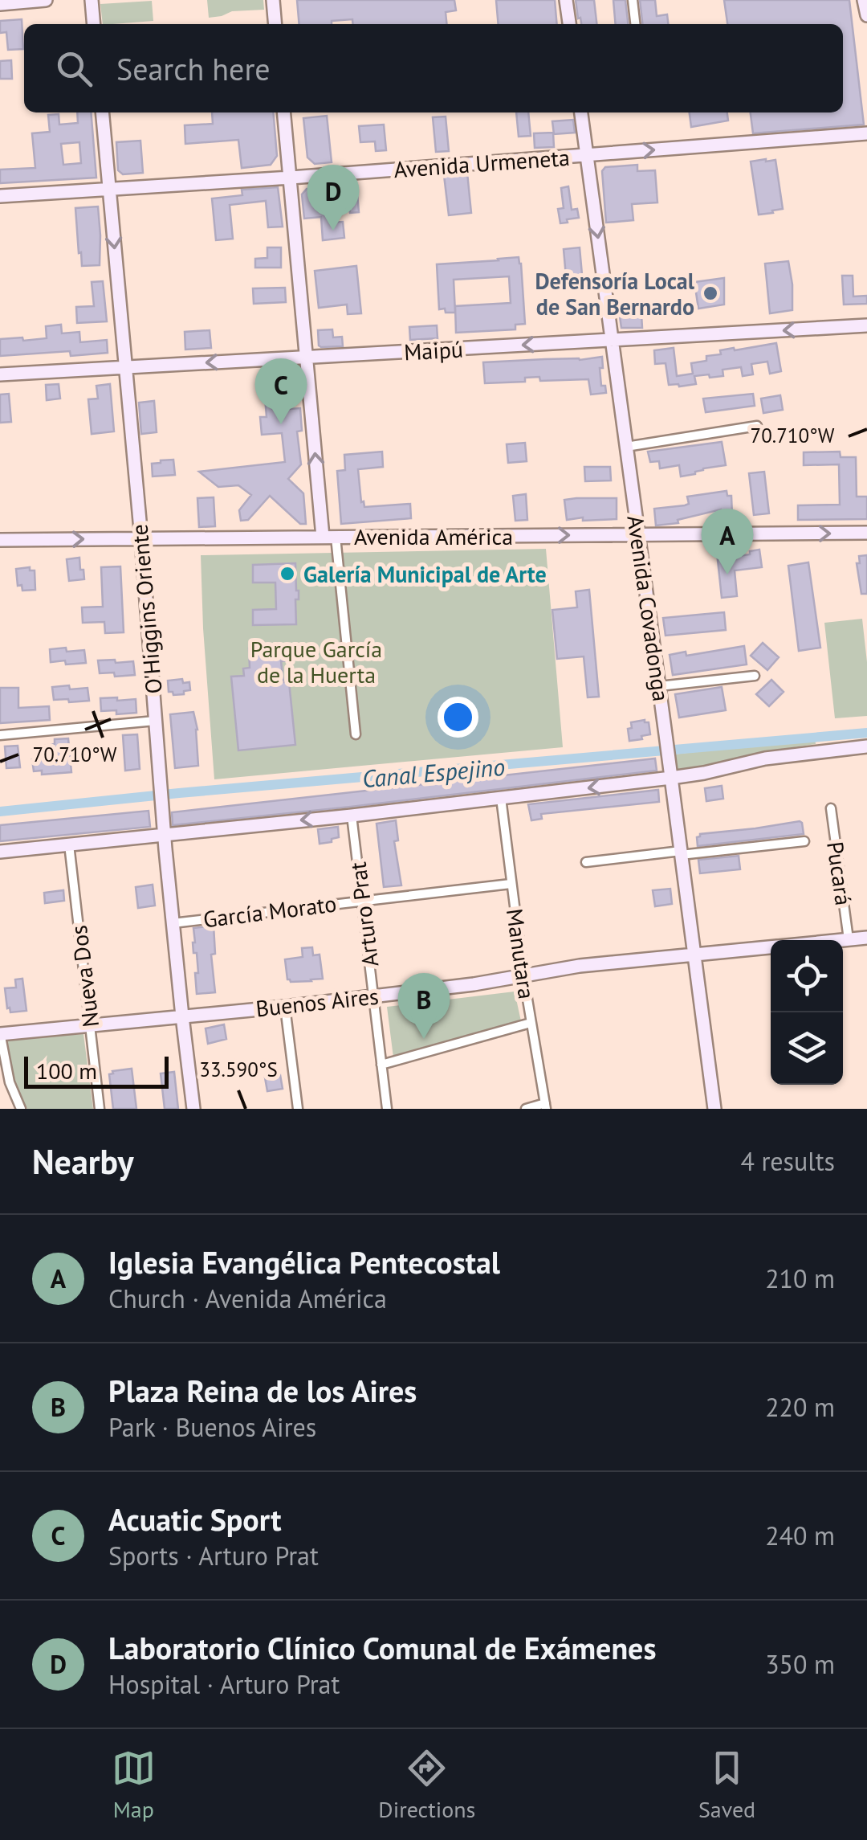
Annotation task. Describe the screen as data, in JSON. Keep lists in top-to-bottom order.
{
  "streets": {
    "street": [
      "Avenida Urmeneta",
      "Maipú",
      "Avenida América",
      "Avenida Covadonga",
      "O'Higgins Oriente",
      "Pucará",
      "García Morato",
      "Arturo Prat",
      "Manutara",
      "Nueva Dos",
      "Buenos Aires"
    ]
  },
  "crossings": [
    ["Avenida Urmeneta", "Avenida Covadonga"],
    ["Avenida Urmeneta", "O'Higgins Oriente"],
    ["Maipú", "Avenida Covadonga"],
    ["Maipú", "O'Higgins Oriente"],
    ["Avenida América", "Avenida Covadonga"],
    ["Avenida América", "O'Higgins Oriente"],
    ["Avenida Covadonga", "Buenos Aires"],
    ["O'Higgins Oriente", "García Morato"],
    ["O'Higgins Oriente", "Buenos Aires"],
    ["Pucará", "Buenos Aires"],
    ["García Morato", "Arturo Prat"],
    ["García Morato", "Manutara"],
    ["Arturo Prat", "Buenos Aires"],
    ["Manutara", "Buenos Aires"],
    ["Nueva Dos", "Buenos Aires"]
  ],
  "one_way": ["Maipú", "Avenida América"],
  "water": ["Canal Espejino"],
  "parks": ["Parque García de la Huerta"],
  "places": ["Defensoría Local de San Bernardo", "Galería Municipal de Arte"],
  "scale_bar": "100 m",
  "page": {
    "search": "Search here",
    "pins": [
      "D",
      "C",
      "A",
      "B"
    ],
    "scale": "100 m",
    "heading": ["Nearby", "4 results"],
    "list": [
      {
        "mark": "A",
        "name": "Iglesia Evangélica Pentecostal",
        "note": "Church · Avenida América",
        "value": "210 m"
      },
      {
        "mark": "B",
        "name": "Plaza Reina de los Aires",
        "note": "Park · Buenos Aires",
        "value": "220 m"
      },
      {
        "mark": "C",
        "name": "Acuatic Sport",
        "note": "Sports · Arturo Prat",
        "value": "240 m"
      },
      {
        "mark": "D",
        "name": "Laboratorio Clínico Comunal de Exámenes",
        "note": "Hospital · Arturo Prat",
        "value": "350 m"
      }
    ],
    "nav": ["Map", "Directions", "Saved"]
  },
  "coordinates": ["70.710°W", "33.590°S"]
}
